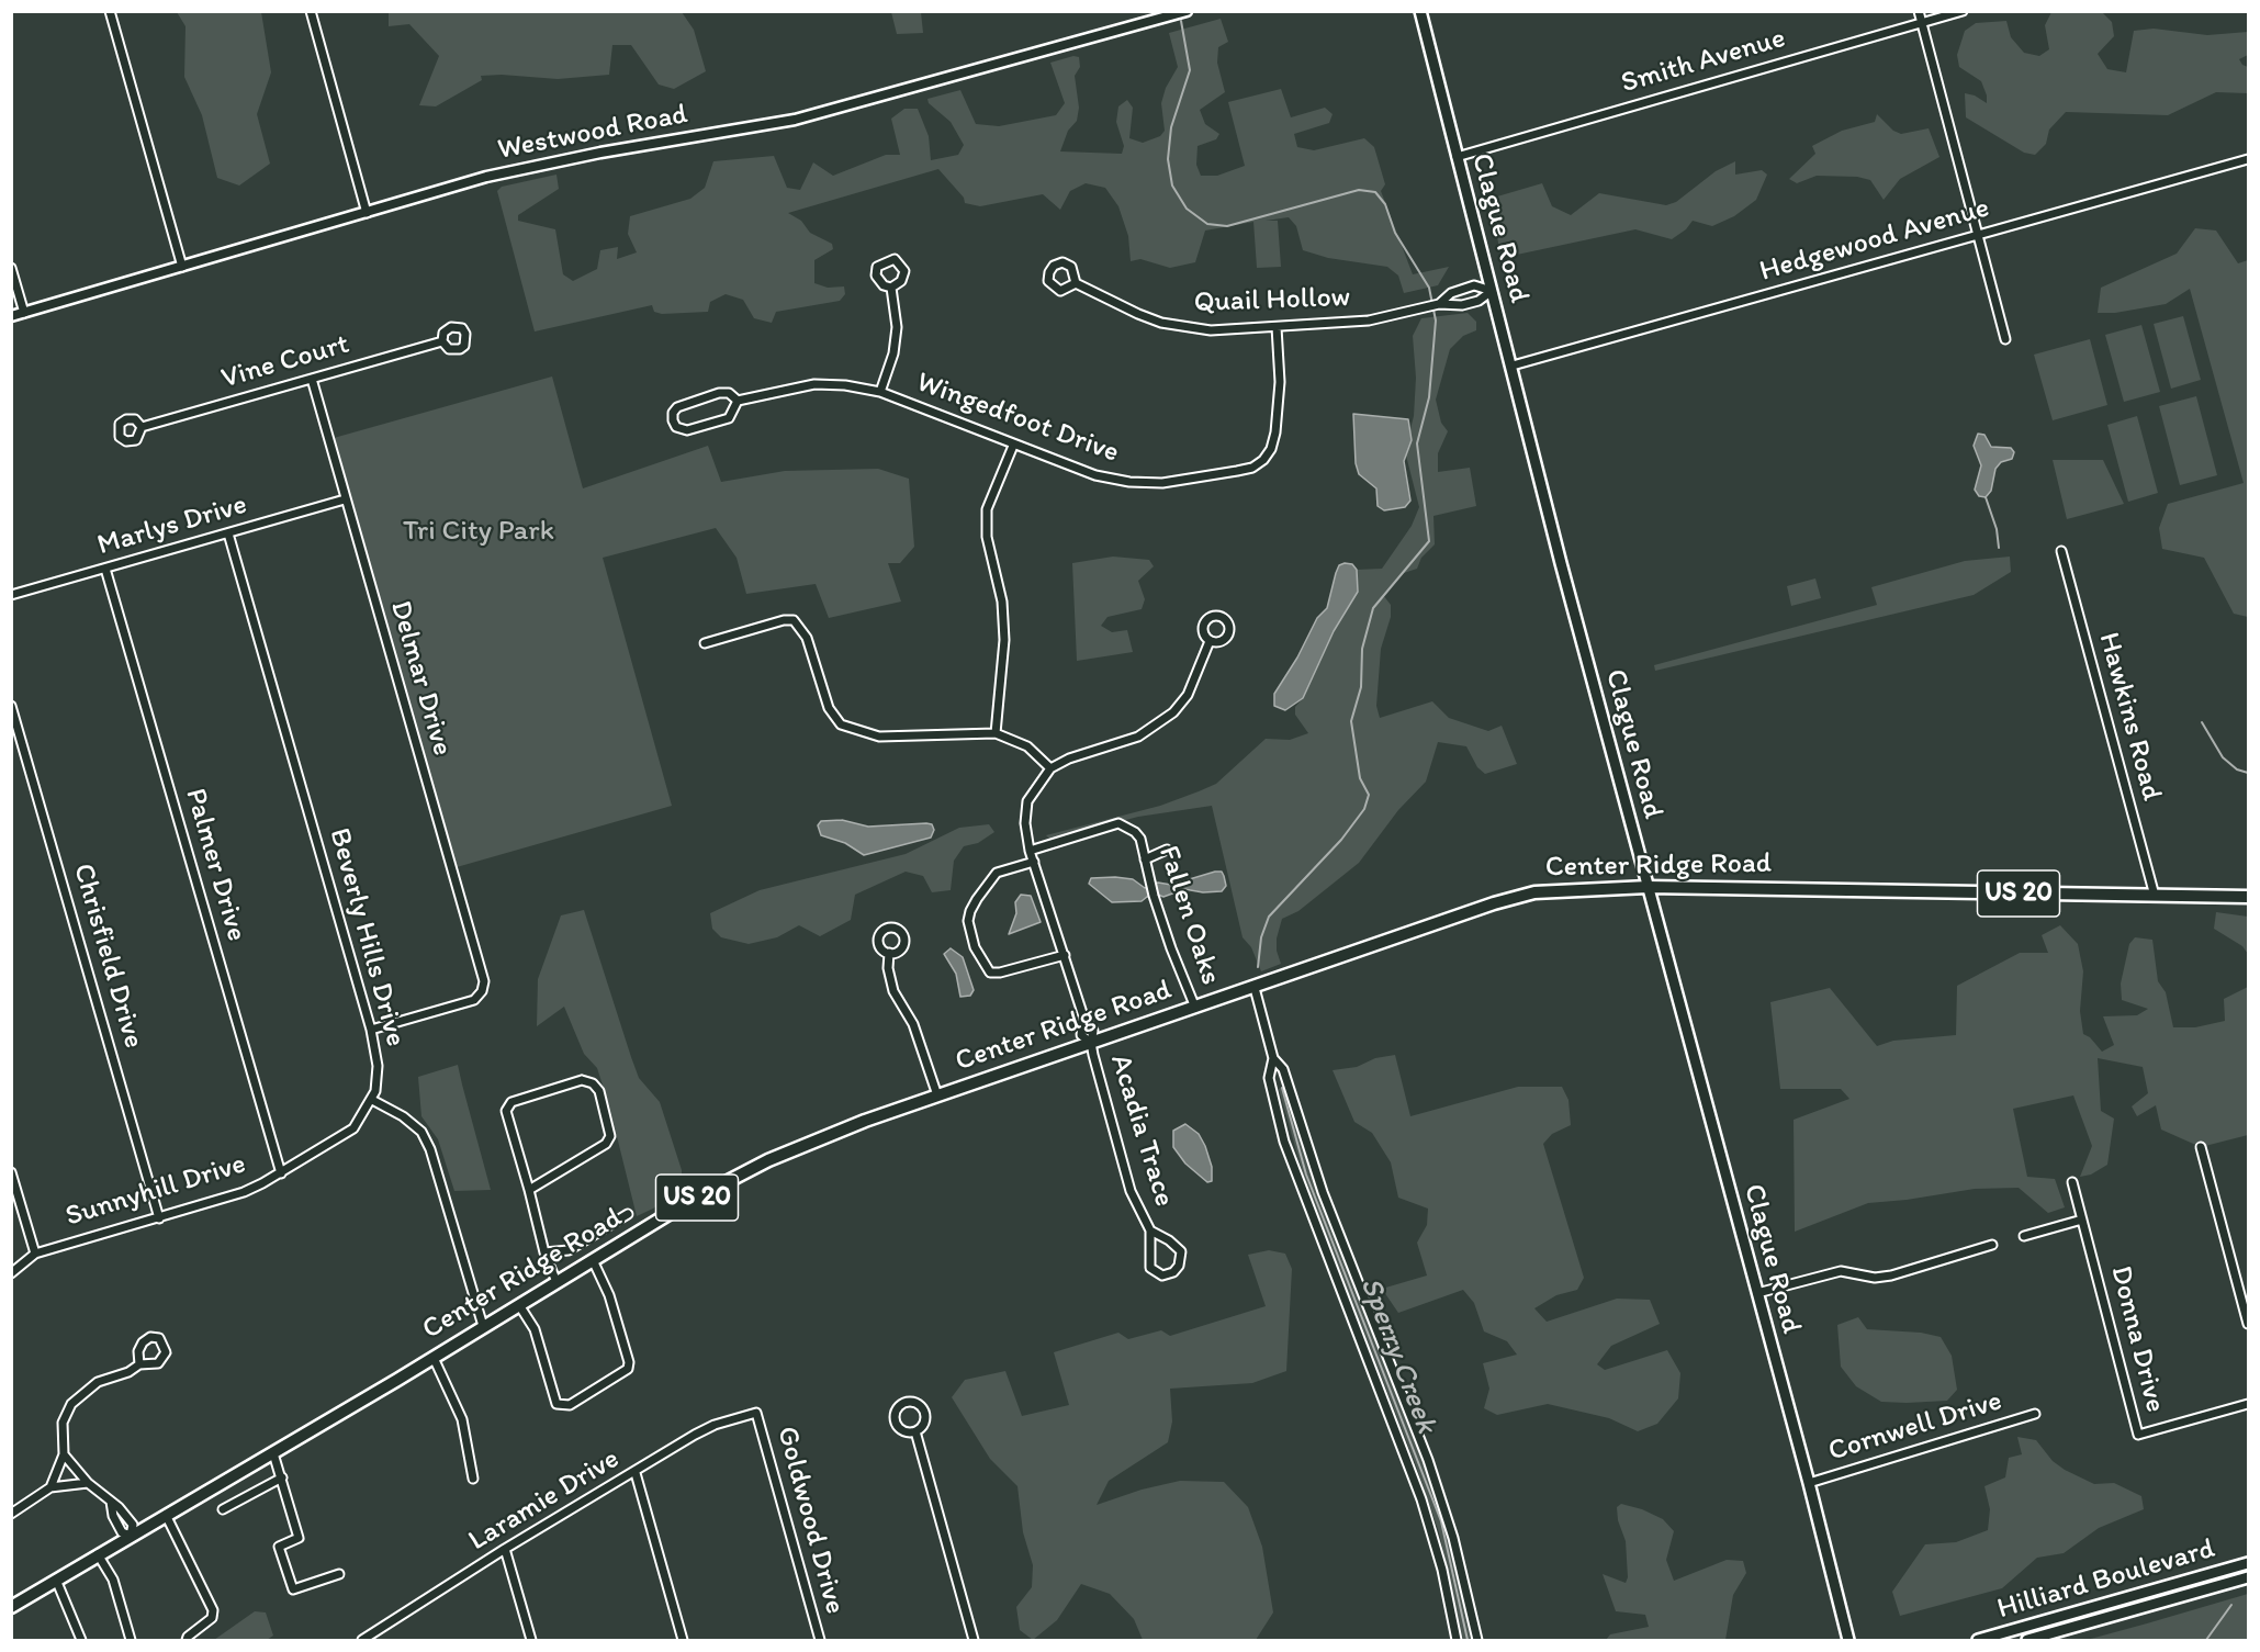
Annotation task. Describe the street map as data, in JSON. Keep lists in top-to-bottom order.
{
  "streets": {
    "main road": [
      "Clague Road",
      "Center Ridge Road",
      "US 20",
      "Hilliard Boulevard"
    ],
    "street": [
      "Smith Avenue",
      "Westwood Road",
      "Hedgewood Avenue",
      "Quail Hollow",
      "Vine Court",
      "Wingedfoot Drive",
      "Marlys Drive",
      "Delmar Drive",
      "Hawkins Road",
      "Palmer Drive",
      "Fallen Oaks",
      "Beverly Hills Drive",
      "Chrisfield Drive",
      "Acadia Trace",
      "Sunnyhill Drive",
      "Donna Drive",
      "Cornwell Drive",
      "Laramie Drive",
      "Goldwood Drive"
    ]
  },
  "crossings": [
    ["Smith Avenue", "Clague Road"],
    ["Clague Road", "Hedgewood Avenue"],
    ["Clague Road", "Quail Hollow"],
    ["Clague Road", "Center Ridge Road"],
    ["Clague Road", "Cornwell Drive"],
    ["Quail Hollow", "Wingedfoot Drive"],
    ["Vine Court", "Delmar Drive"],
    ["Marlys Drive", "Delmar Drive"],
    ["Marlys Drive", "Palmer Drive"],
    ["Marlys Drive", "Beverly Hills Drive"],
    ["Delmar Drive", "Beverly Hills Drive"],
    ["Hawkins Road", "Center Ridge Road"],
    ["Palmer Drive", "Sunnyhill Drive"],
    ["Center Ridge Road", "Fallen Oaks"],
    ["Center Ridge Road", "Acadia Trace"],
    ["Fallen Oaks", "Acadia Trace"],
    ["Beverly Hills Drive", "Sunnyhill Drive"],
    ["Chrisfield Drive", "Sunnyhill Drive"],
    ["Laramie Drive", "Goldwood Drive"]
  ],
  "water": ["Sperry Creek"],
  "parks": ["Tri City Park"]
}
